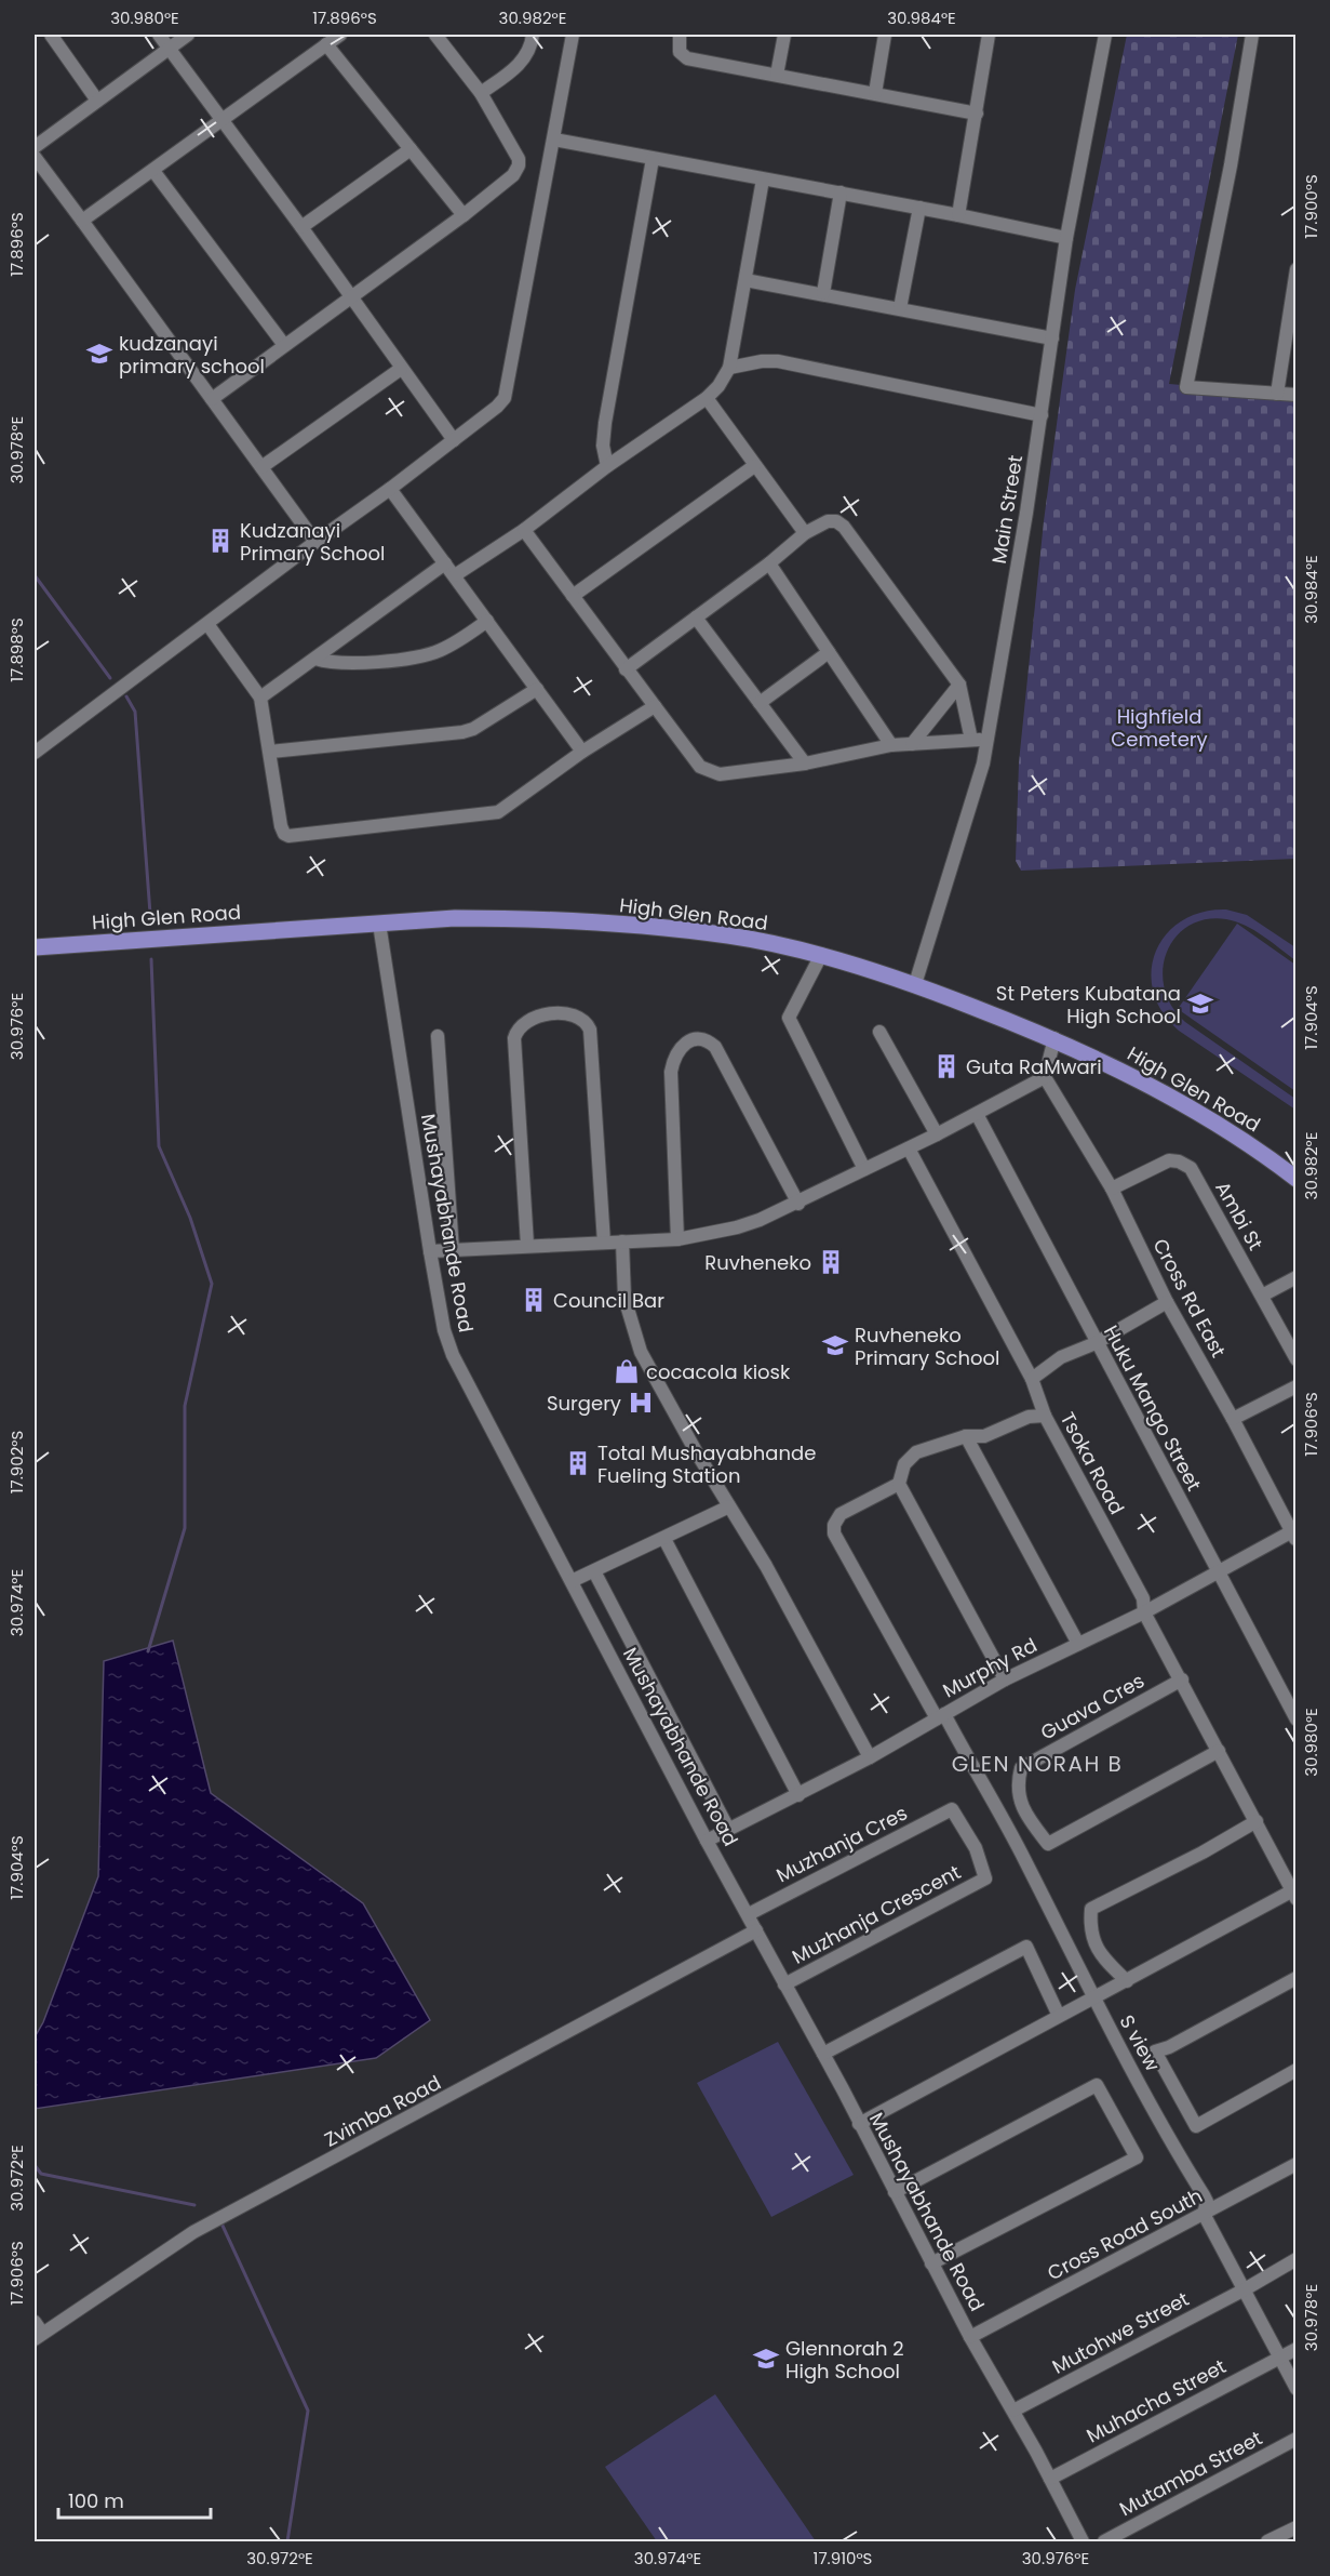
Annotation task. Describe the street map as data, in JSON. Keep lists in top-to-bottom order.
{
  "streets": {
    "main road": ["High Glen Road"],
    "street": [
      "Main Street",
      "Ambi St",
      "Mushayabhande Road",
      "Cross Rd East",
      "Huku Mango Street",
      "Tsoka Road",
      "Murphy Rd",
      "Guava Cres",
      "Muzhanja Cres",
      "Muzhanja Crescent",
      "S view",
      "Zvimba Road",
      "Cross Road South",
      "Mutohwe Street",
      "Muhacha Street",
      "Mutamba Street"
    ]
  },
  "crossings": [
    ["Main Street", "High Glen Road"],
    ["High Glen Road", "Mushayabhande Road"],
    ["Ambi St", "Cross Rd East"],
    ["Mushayabhande Road", "Murphy Rd"],
    ["Mushayabhande Road", "Muzhanja Cres"],
    ["Mushayabhande Road", "Muzhanja Crescent"],
    ["Mushayabhande Road", "Zvimba Road"],
    ["Mushayabhande Road", "Cross Road South"],
    ["Mushayabhande Road", "Mutohwe Street"],
    ["Mushayabhande Road", "Muhacha Street"],
    ["Cross Rd East", "Murphy Rd"],
    ["Huku Mango Street", "Murphy Rd"],
    ["Tsoka Road", "Murphy Rd"],
    ["Tsoka Road", "Guava Cres"],
    ["Murphy Rd", "S view"],
    ["Muzhanja Cres", "Muzhanja Crescent"],
    ["S view", "Cross Road South"],
    ["S view", "Mutohwe Street"],
    ["S view", "Muhacha Street"]
  ],
  "districts": ["GLEN NORAH B"],
  "parks": ["Highfield Cemetery"],
  "places": {
    "school or university": [
      "kudzanayi primary school",
      "St Peters Kubatana High School",
      "Ruvheneko Primary School",
      "Glennorah 2 High School"
    ],
    "building": [
      "Kudzanayi Primary School",
      "Guta RaMwari",
      "Ruvheneko",
      "Council Bar",
      "Total Mushayabhande Fueling Station"
    ],
    "shop": ["cocacola kiosk"],
    "hospital": ["Surgery"]
  },
  "scale_bar": "100 m",
  "coordinates": [
    "30.980°E",
    "17.896°S",
    "30.982°E",
    "30.984°E",
    "17.900°S",
    "30.978°E",
    "17.898°S",
    "17.904°S",
    "30.976°E",
    "17.906°S",
    "17.902°S",
    "30.974°E",
    "30.972°E",
    "17.910°S"
  ]
}
